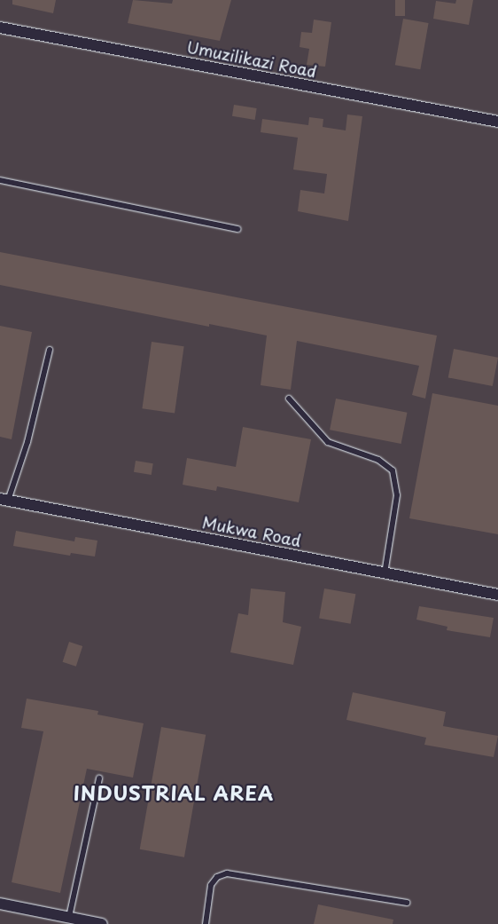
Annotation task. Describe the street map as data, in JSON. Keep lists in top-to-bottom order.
{
  "streets": {
    "street": ["Umuzilikazi Road", "Mukwa Road"]
  },
  "districts": ["INDUSTRIAL AREA"]
}
